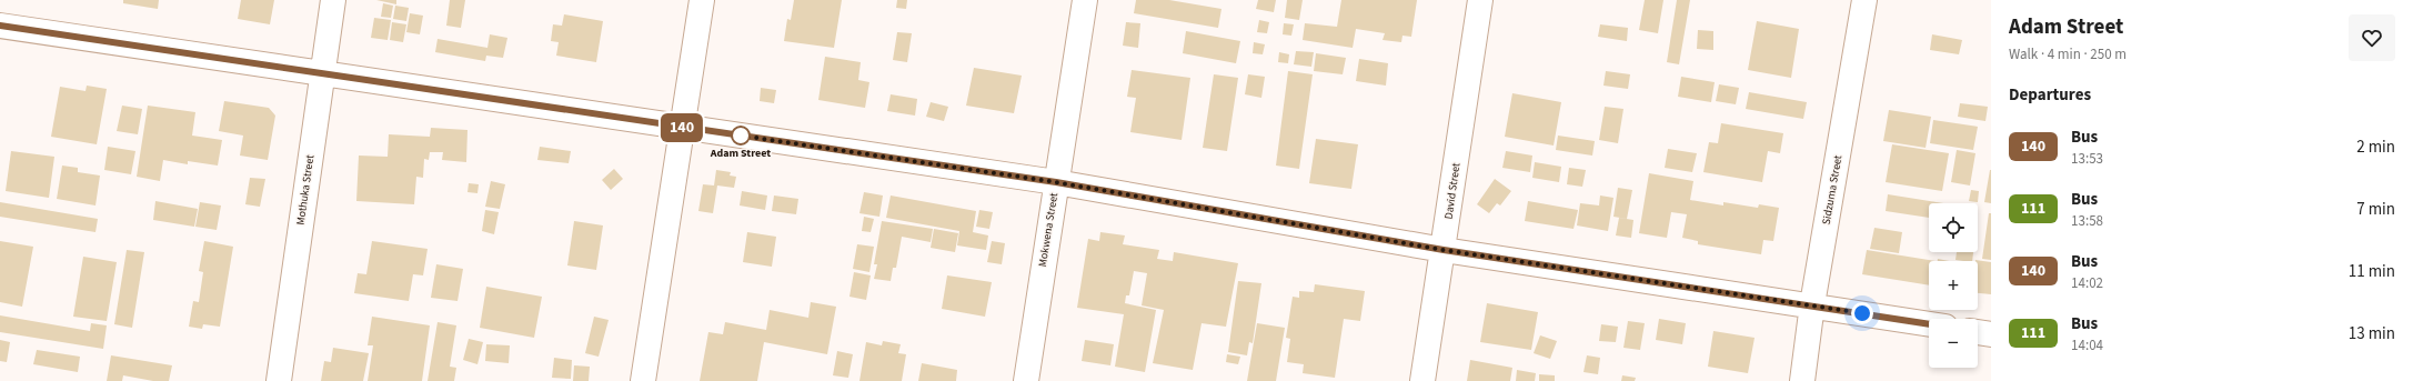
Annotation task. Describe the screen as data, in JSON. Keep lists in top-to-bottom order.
{
  "streets": {
    "street": [
      "Mothuka Street",
      "Sidzuma Street",
      "David Street",
      "Mokwena Street"
    ]
  },
  "places": ["Adam Street"],
  "lines": ["bus line 140"],
  "page": {
    "on_map": "140",
    "heading": [
      ["Adam Street", "Walk · 4 min · 250 m"],
      "Departures"
    ],
    "list": [
      {
        "mark": "140",
        "name": "Bus",
        "note": "13:53",
        "value": "2 min"
      },
      {
        "mark": "111",
        "name": "Bus",
        "note": "13:58",
        "value": "7 min"
      },
      {
        "mark": "140",
        "name": "Bus",
        "note": "14:02",
        "value": "11 min"
      },
      {
        "mark": "111",
        "name": "Bus",
        "note": "14:04",
        "value": "13 min"
      }
    ],
    "map_buttons": ["+", "−"]
  }
}
